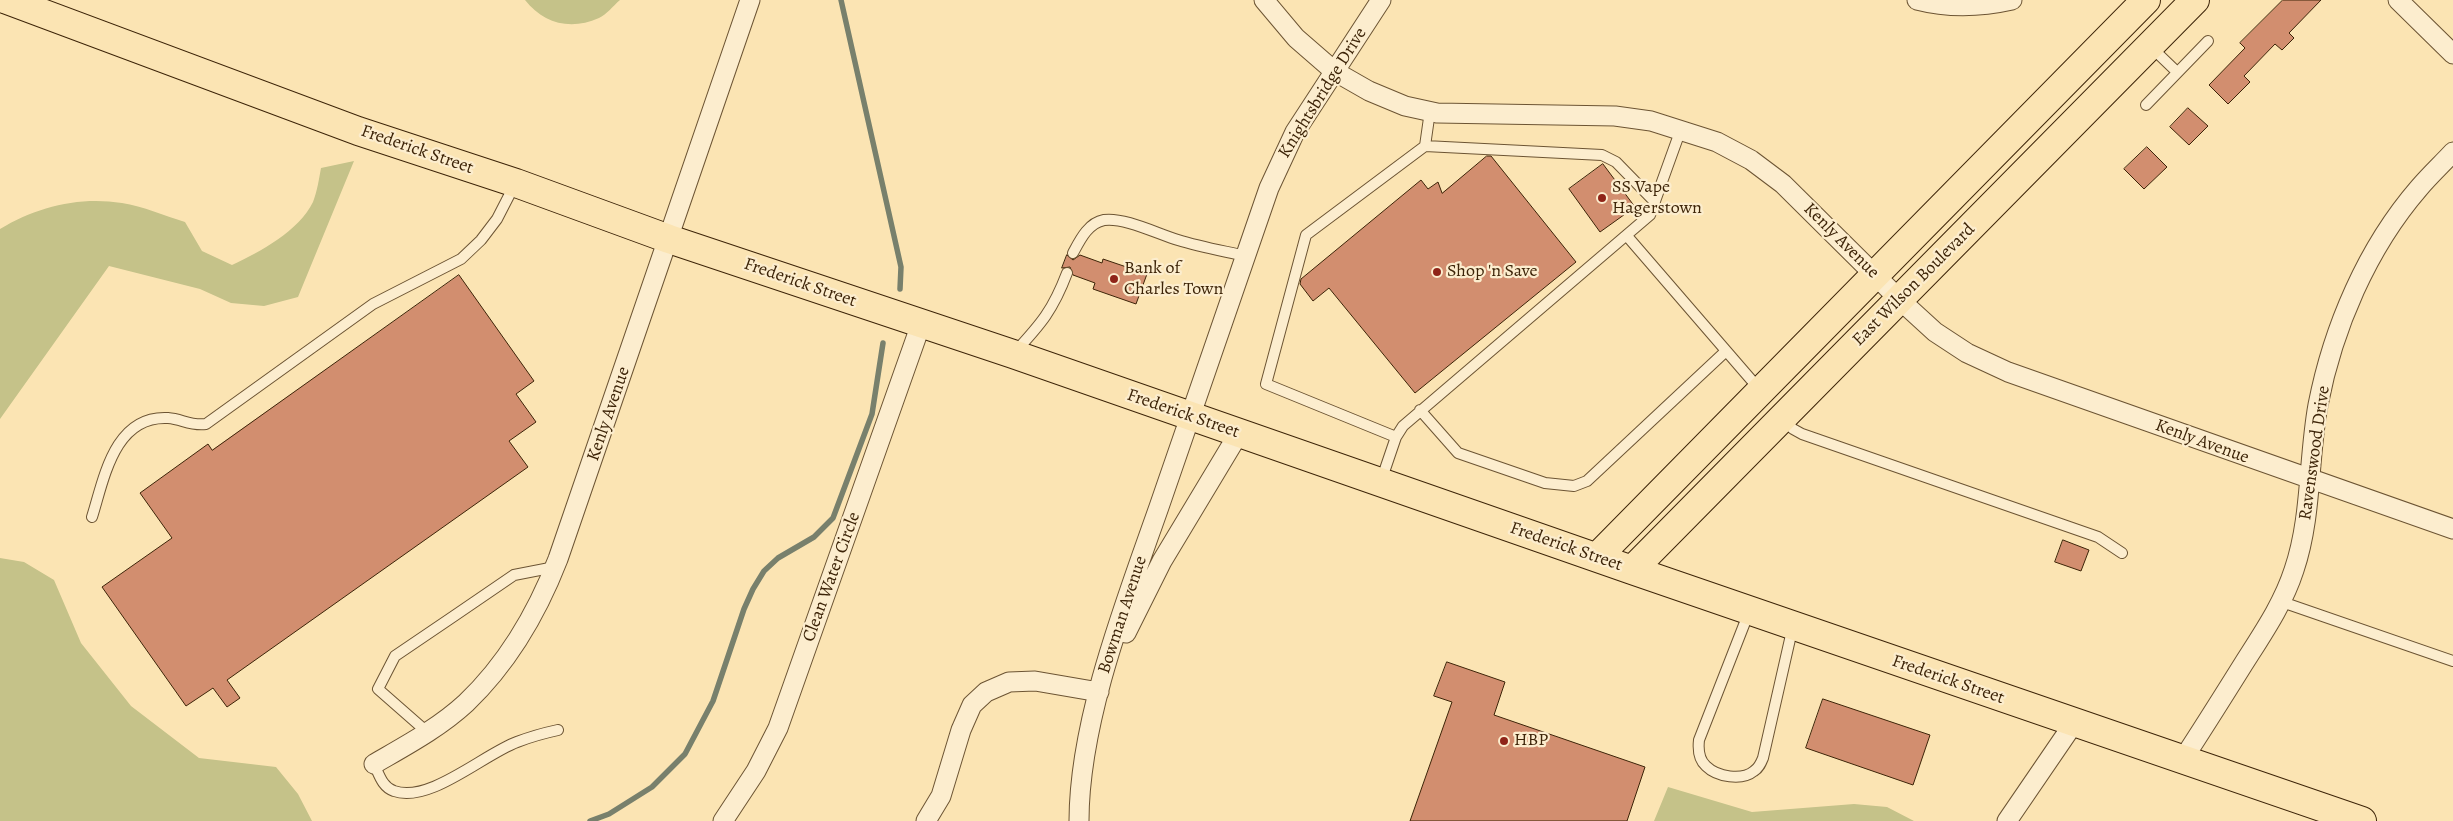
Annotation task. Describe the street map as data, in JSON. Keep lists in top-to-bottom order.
{
  "streets": {
    "main road": ["Frederick Street", "East Wilson Boulevard"],
    "street": [
      "Knightsbridge Drive",
      "Kenly Avenue",
      "Ravenswood Drive",
      "Clean Water Circle",
      "Bowman Avenue"
    ]
  },
  "crossings": [
    ["Knightsbridge Drive", "Frederick Street"],
    ["Knightsbridge Drive", "Kenly Avenue"],
    ["Knightsbridge Drive", "Bowman Avenue"],
    ["Frederick Street", "Kenly Avenue"],
    ["Frederick Street", "East Wilson Boulevard"],
    ["Frederick Street", "Ravenswood Drive"],
    ["Frederick Street", "Clean Water Circle"],
    ["Frederick Street", "Bowman Avenue"],
    ["Kenly Avenue", "East Wilson Boulevard"],
    ["Kenly Avenue", "Ravenswood Drive"]
  ],
  "places": [
    "SS Vape Hagerstown",
    "Shop 'n Save",
    "Bank of Charles Town",
    "HBP"
  ]
}
